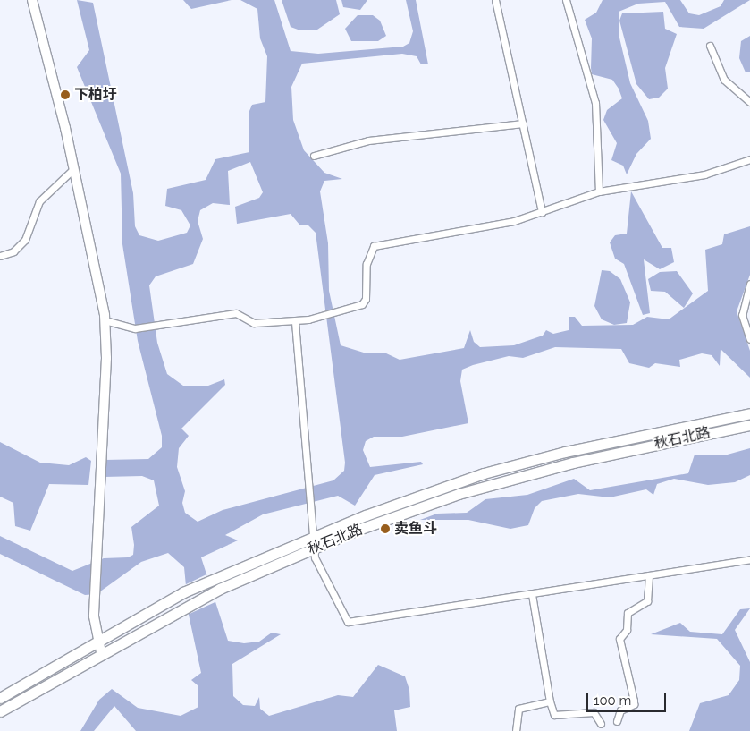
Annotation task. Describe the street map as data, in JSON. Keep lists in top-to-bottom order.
{
  "streets": {
    "main road": ["秋石北路"]
  },
  "places": ["下柏圩", "卖鱼斗"],
  "scale_bar": "100 m"
}
